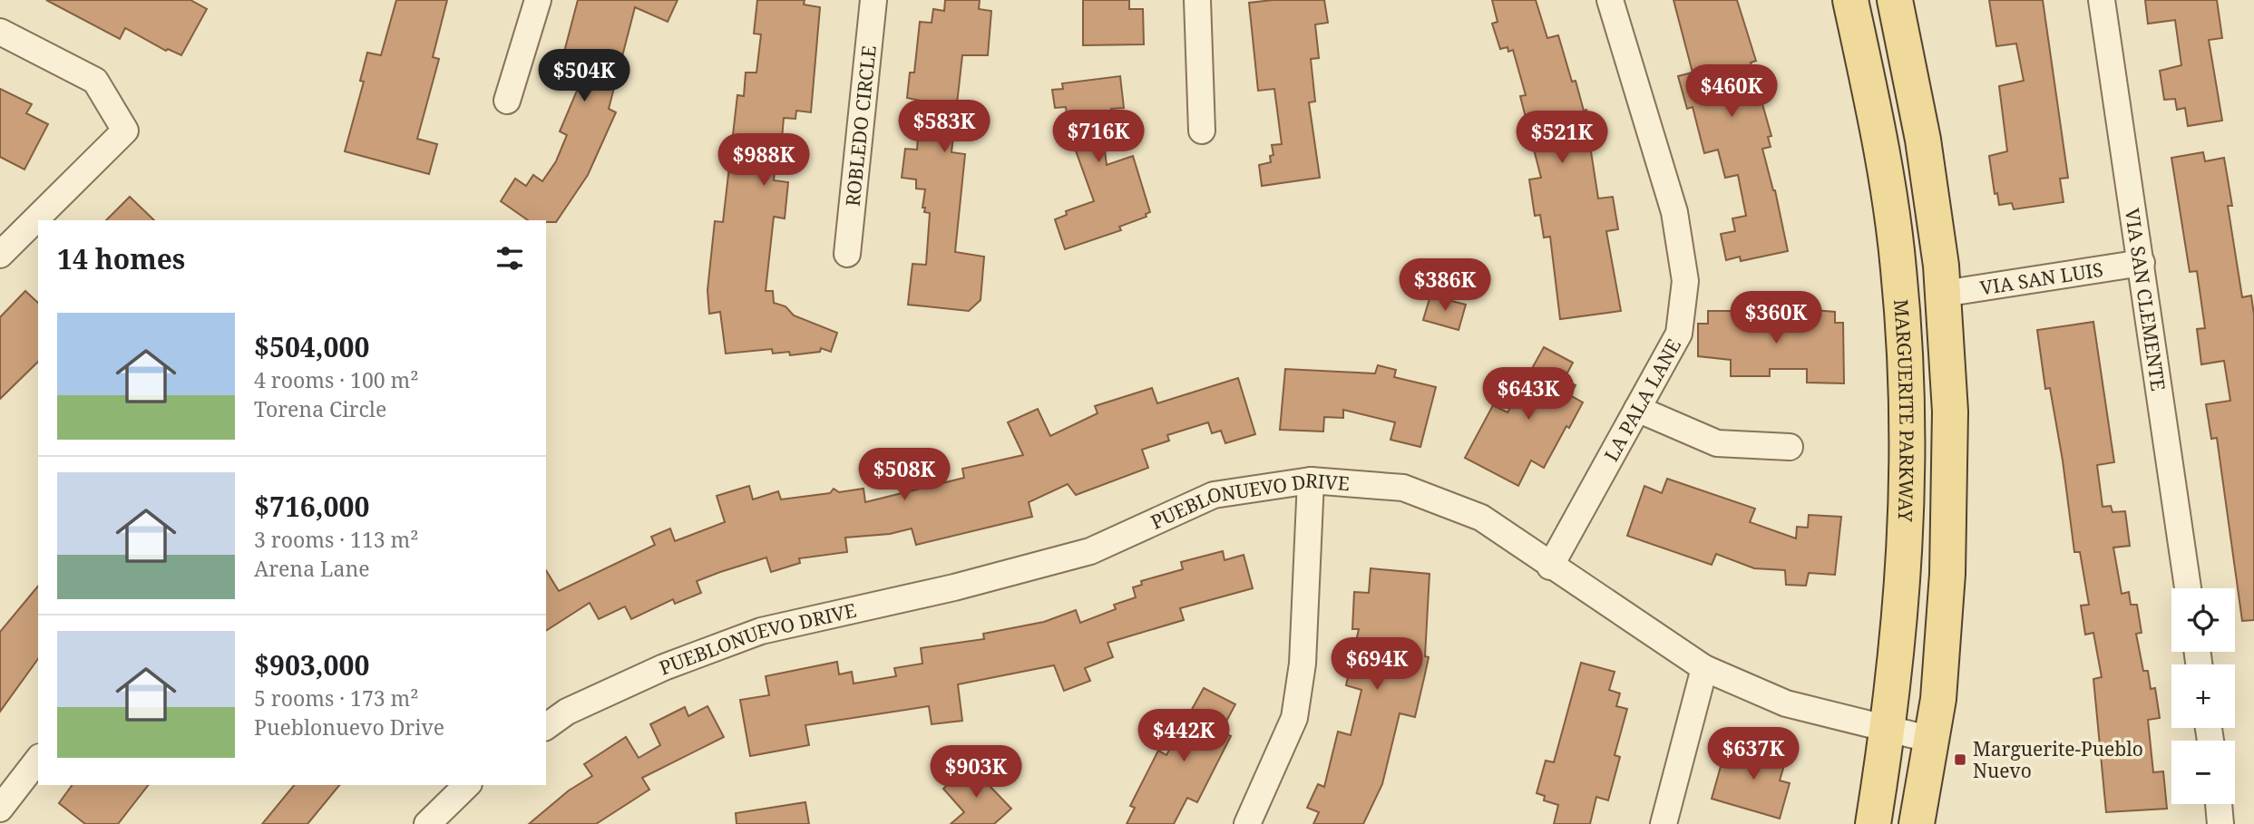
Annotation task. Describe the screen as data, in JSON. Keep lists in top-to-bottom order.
{
  "streets": {
    "main road": ["MARGUERITE PARKWAY"],
    "street": [
      "ROBLEDO CIRCLE",
      "VIA SAN LUIS",
      "VIA SAN CLEMENTE",
      "LA PALA LANE",
      "PUEBLONUEVO DRIVE"
    ]
  },
  "crossings": [
    ["VIA SAN LUIS", "VIA SAN CLEMENTE"],
    ["LA PALA LANE", "PUEBLONUEVO DRIVE"],
    ["MARGUERITE PARKWAY", "PUEBLONUEVO DRIVE"]
  ],
  "places": {
    "transit": ["Marguerite-Pueblo Nuevo"]
  },
  "page": {
    "price": [
      "$504K",
      "$460K",
      "$583K",
      "$716K",
      "$521K",
      "$988K",
      "$386K",
      "$360K",
      "$643K",
      "$508K",
      "$694K",
      "$442K",
      "$637K",
      "$903K"
    ],
    "heading": "14 homes",
    "list": [
      {
        "name": "$504,000",
        "note": "4 rooms · 100 m² · Torena Circle"
      },
      {
        "name": "$716,000",
        "note": "3 rooms · 113 m² · Arena Lane"
      },
      {
        "name": "$903,000",
        "note": "5 rooms · 173 m² · Pueblonuevo Drive"
      }
    ],
    "map_buttons": ["+", "−"]
  }
}
